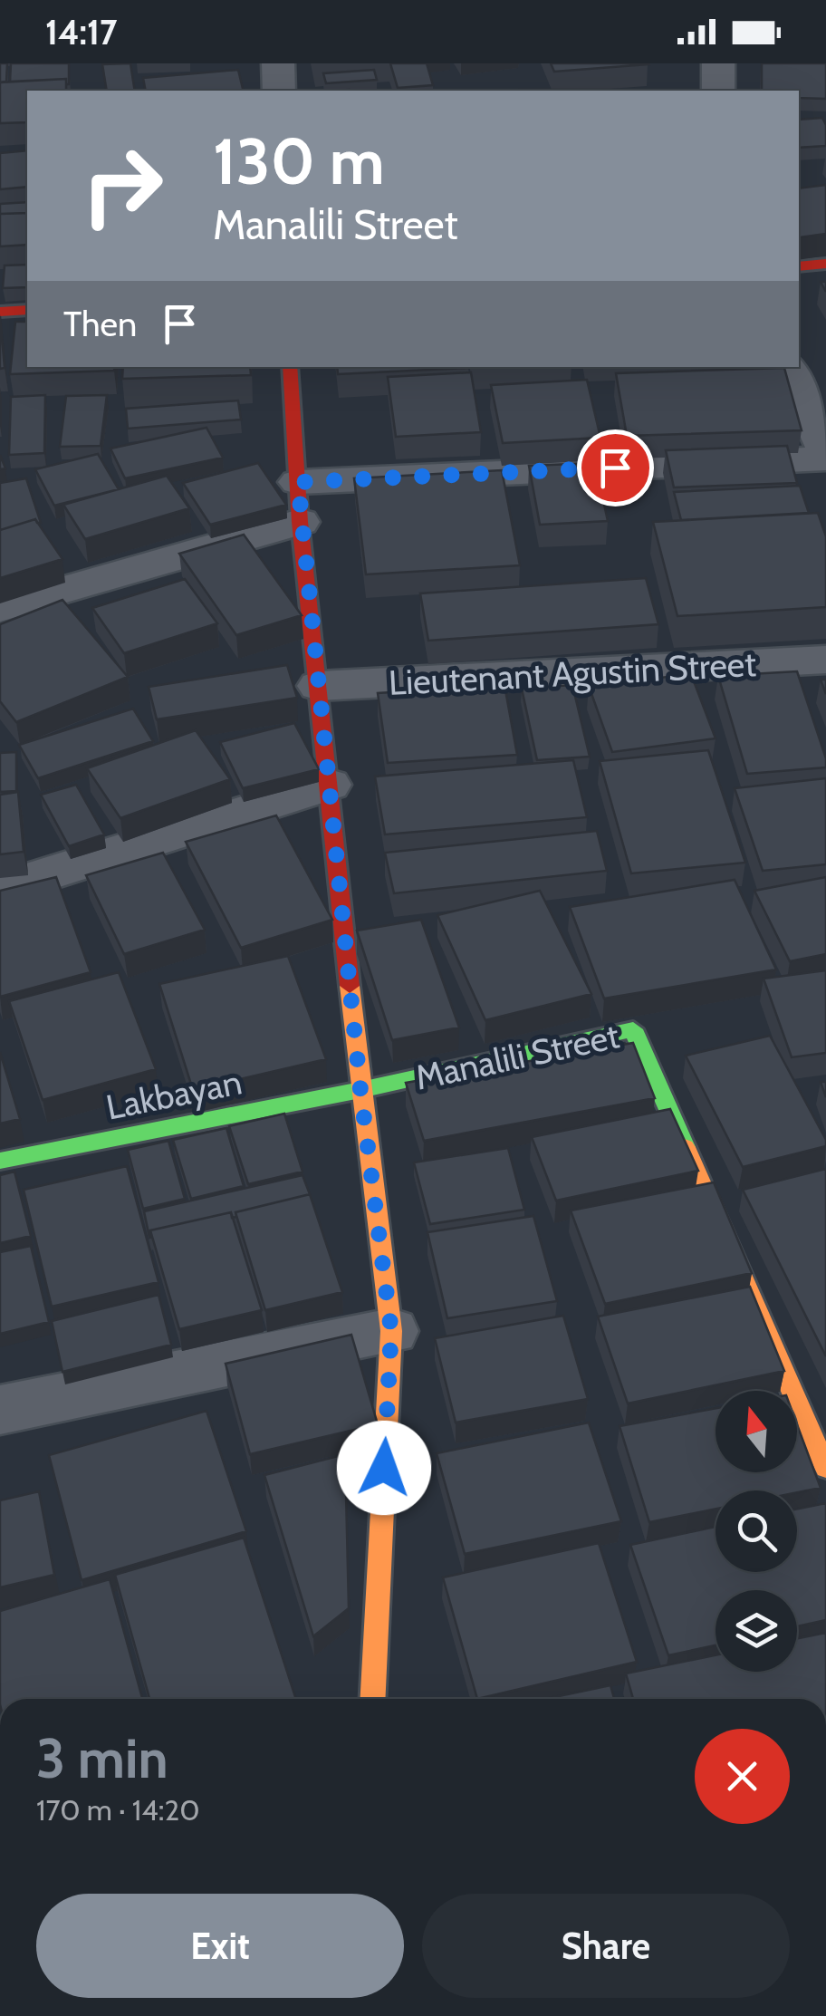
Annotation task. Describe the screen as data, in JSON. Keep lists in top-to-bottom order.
{
  "streets": {
    "street": ["Lieutenant Agustin Street", "Manalili Street", "Lakbayan"]
  },
  "crossings": [
    ["Manalili Street", "Lakbayan"]
  ],
  "north": "top",
  "page": {
    "status": "14:17",
    "turn": ["130 m", "Manalili Street"],
    "then": "Then",
    "heading": ["3 min", "170 m · 14:20"],
    "buttons": ["Exit", "Share"]
  }
}
